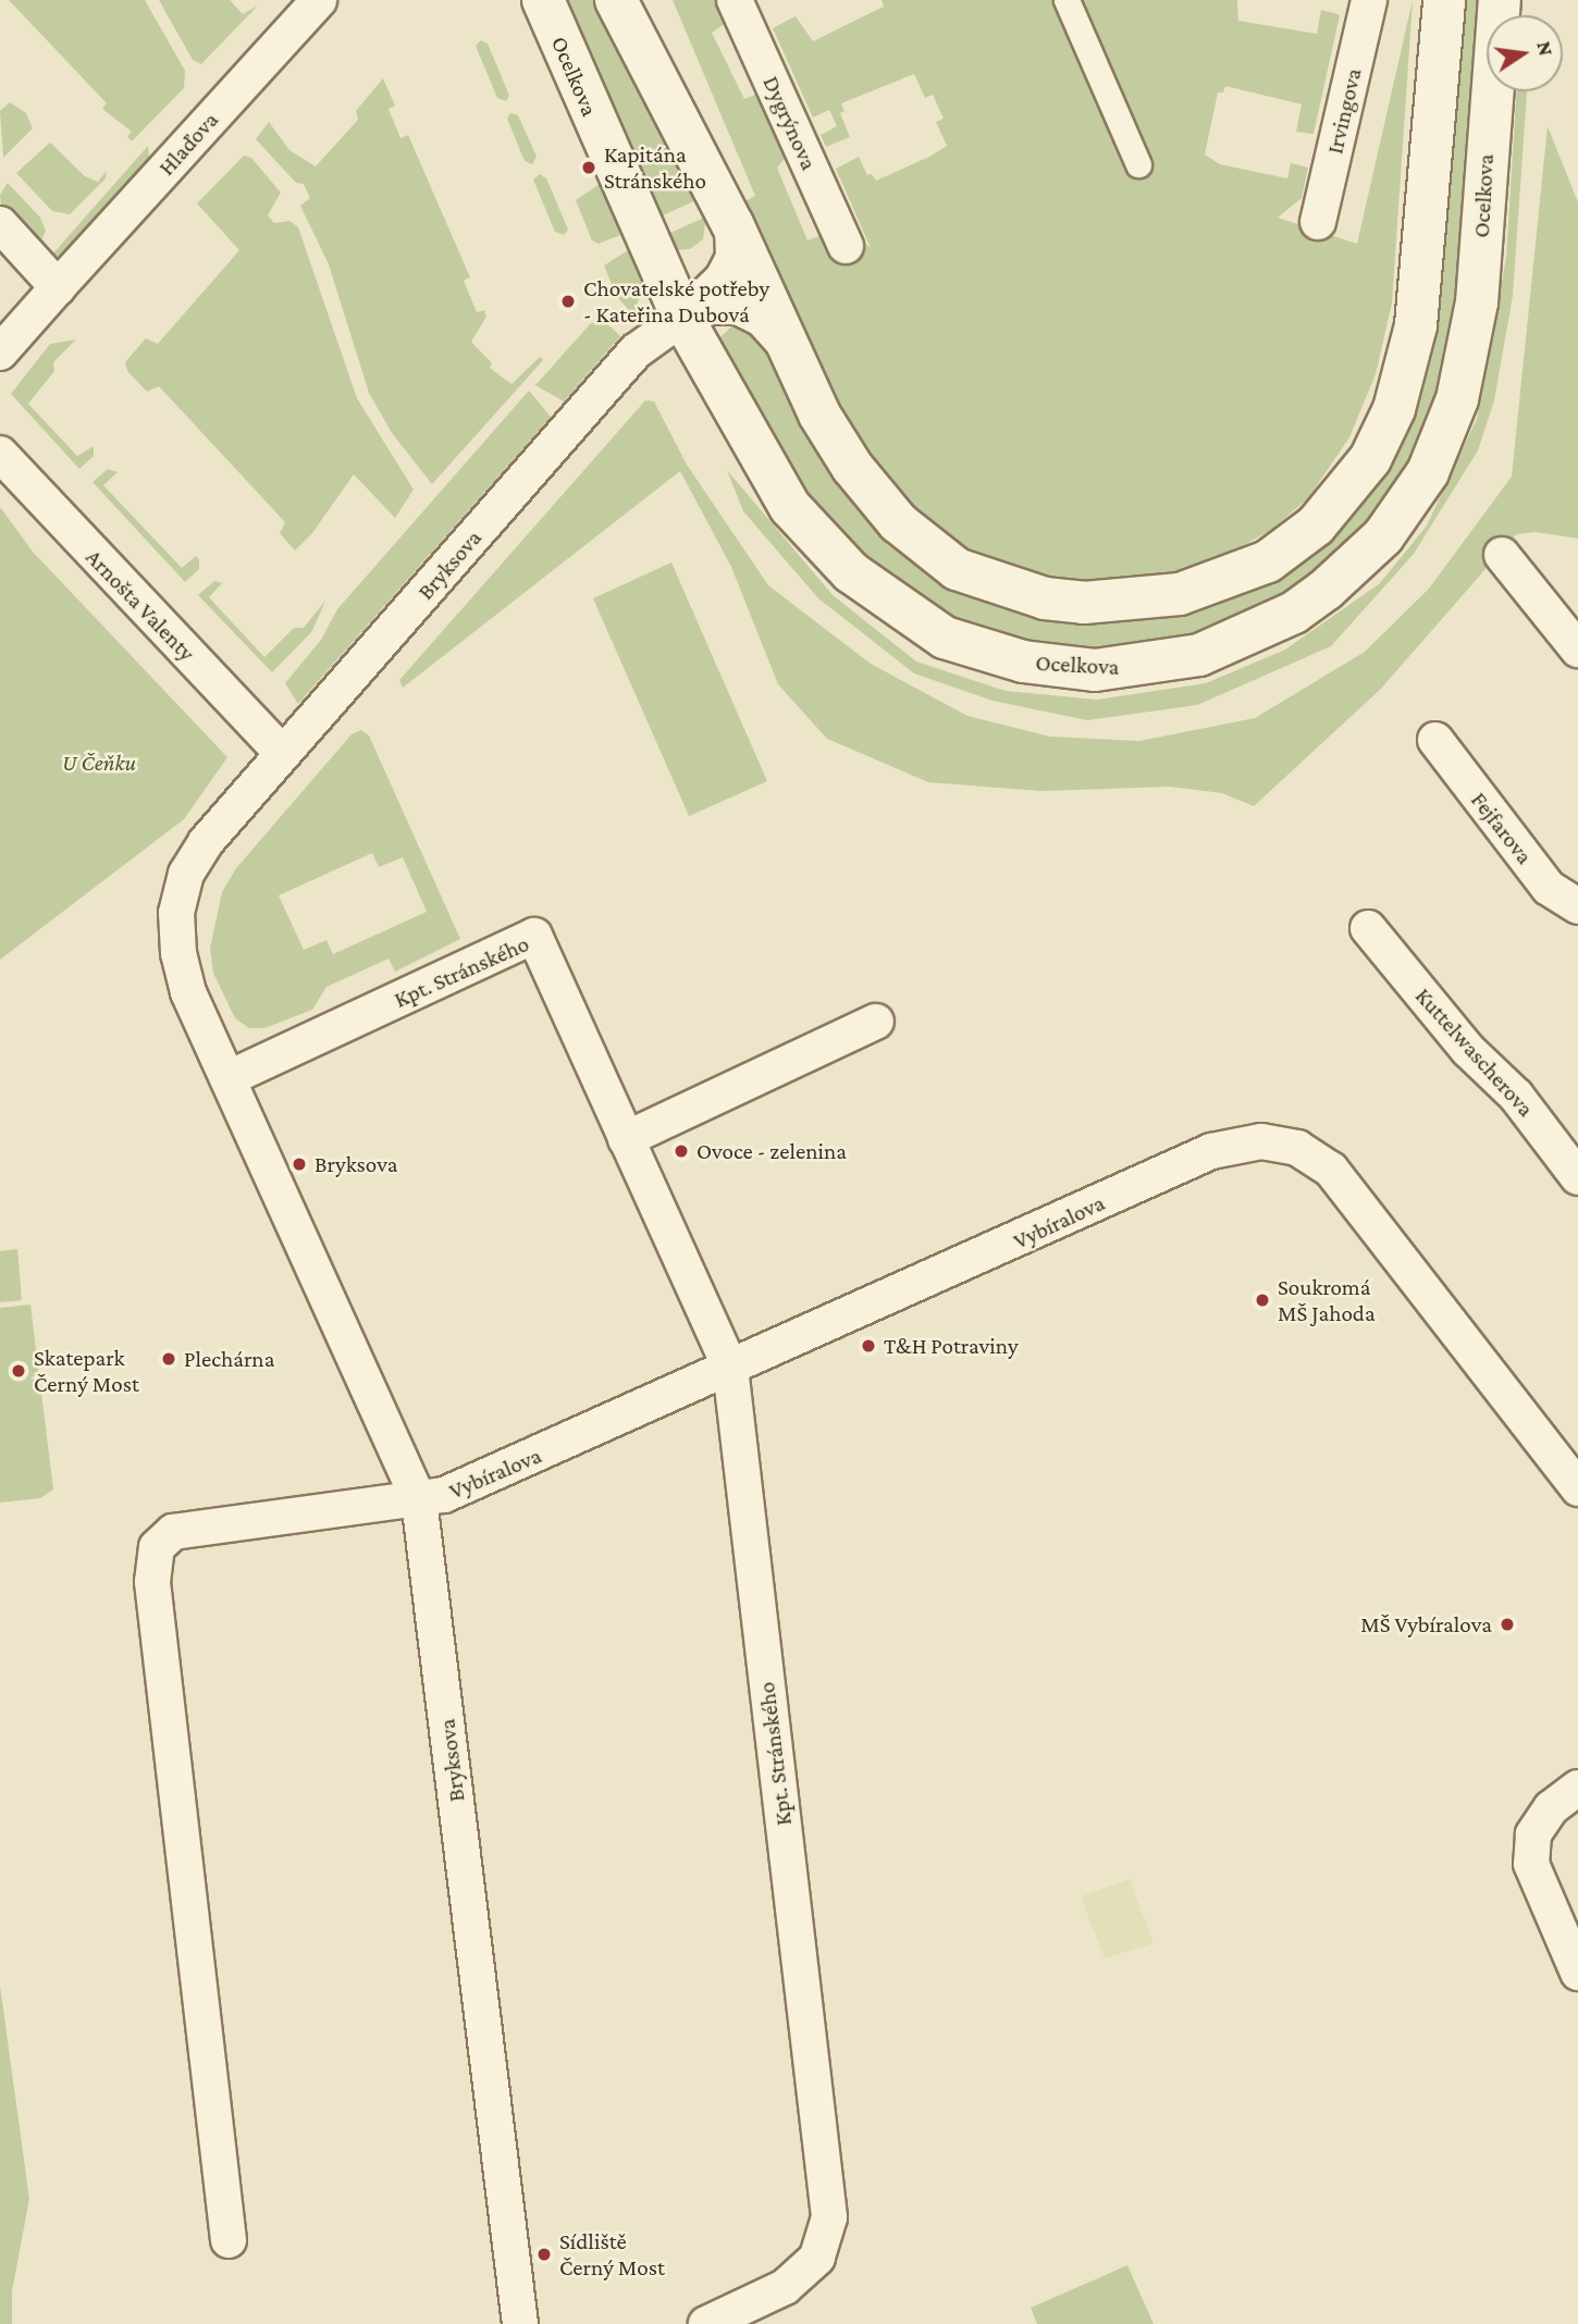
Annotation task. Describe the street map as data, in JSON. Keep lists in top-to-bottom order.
{
  "streets": {
    "street": [
      "Ocelkova",
      "Irvingova",
      "Dygrýnova",
      "Hlaďova",
      "Bryksova",
      "Arnošta Valenty",
      "Fejfarova",
      "Kpt. Stránského",
      "Kuttelwascherova",
      "Vybíralova"
    ]
  },
  "crossings": [
    ["Ocelkova", "Bryksova"],
    ["Bryksova", "Arnošta Valenty"],
    ["Bryksova", "Kpt. Stránského"],
    ["Bryksova", "Vybíralova"],
    ["Kpt. Stránského", "Vybíralova"]
  ],
  "parks": ["U Čeňku"],
  "places": [
    "Kapitána Stránského",
    "Chovatelské potřeby - Kateřina Dubová",
    "Ovoce - zelenina",
    "Bryksova",
    "Soukromá MŠ Jahoda",
    "T&H Potraviny",
    "Plechárna",
    "Skatepark Černý Most",
    "MŠ Vybíralova",
    "Sídliště Černý Most"
  ],
  "north": "right"
}
